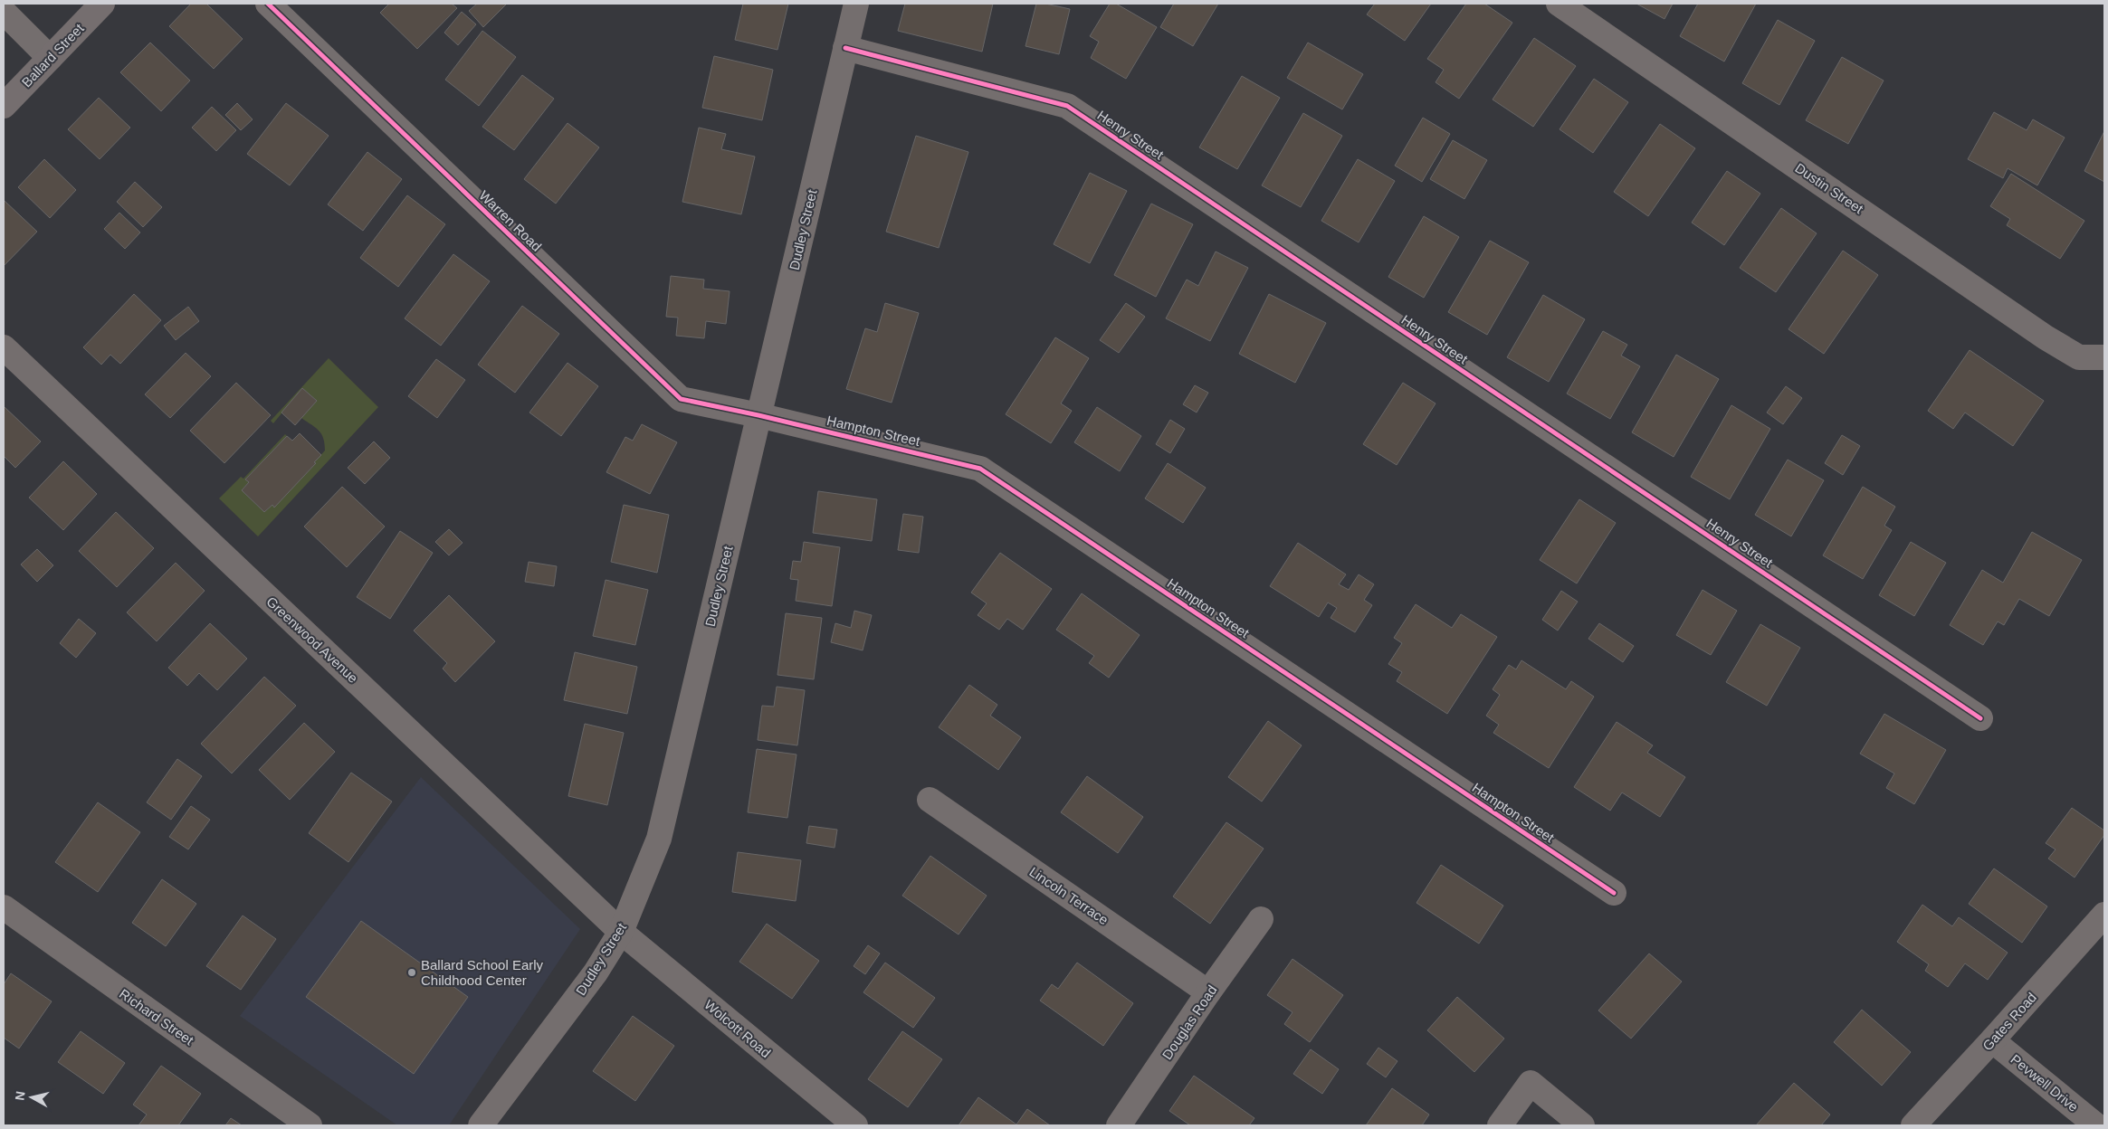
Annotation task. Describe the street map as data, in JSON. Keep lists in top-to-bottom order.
{
  "streets": {
    "main road": ["Ballard Street"],
    "street": [
      "Henry Street",
      "Dustin Street",
      "Warren Road",
      "Dudley Street",
      "Hampton Street",
      "Greenwood Avenue",
      "Lincoln Terrace",
      "Richard Street",
      "Gates Road",
      "Douglas Road",
      "Wolcott Road",
      "Pevwell Drive"
    ]
  },
  "crossings": [
    ["Henry Street", "Dudley Street"],
    ["Warren Road", "Dudley Street"],
    ["Warren Road", "Hampton Street"],
    ["Dudley Street", "Hampton Street"],
    ["Dudley Street", "Greenwood Avenue"],
    ["Dudley Street", "Wolcott Road"],
    ["Greenwood Avenue", "Wolcott Road"],
    ["Lincoln Terrace", "Douglas Road"],
    ["Gates Road", "Pevwell Drive"]
  ],
  "places": ["Ballard School Early Childhood Center"],
  "north": "left"
}
